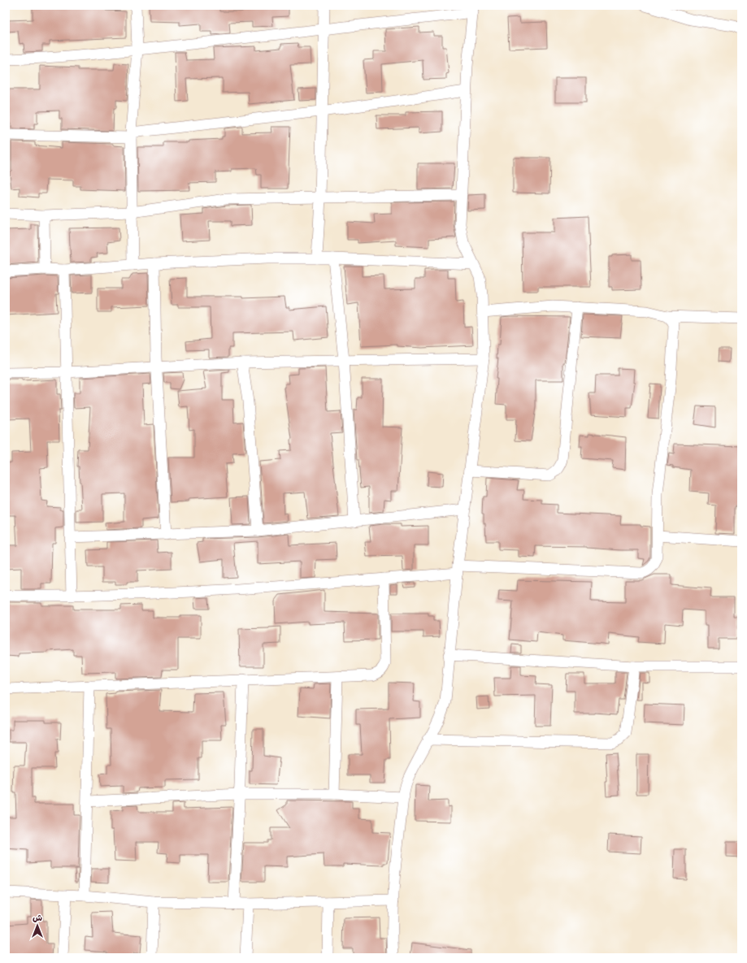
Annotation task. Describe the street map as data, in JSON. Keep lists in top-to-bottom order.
{
  "north": "top"
}
